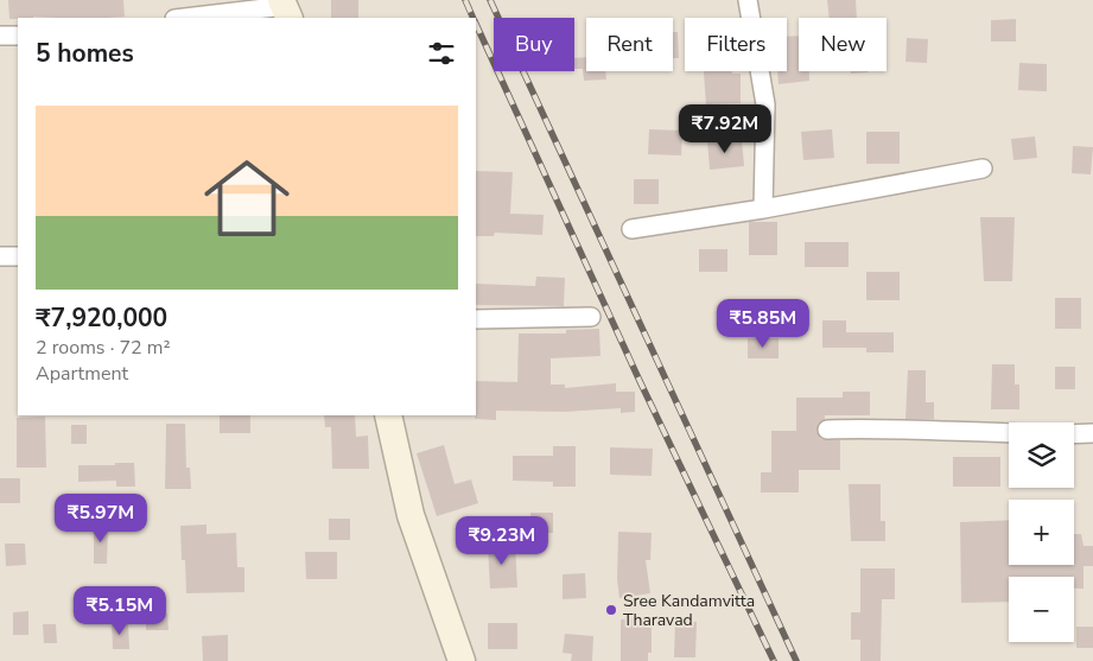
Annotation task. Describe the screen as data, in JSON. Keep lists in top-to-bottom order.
{
  "places": ["Sree Kandamvitta Tharavad"],
  "page": {
    "chip": [
      "Buy",
      "Rent",
      "Filters",
      "New"
    ],
    "heading": "5 homes",
    "list": [
      {
        "name": "₹7,920,000",
        "note": "2 rooms · 72 m² · Apartment"
      }
    ],
    "price": [
      "₹7.92M",
      "₹5.85M",
      "₹5.97M",
      "₹9.23M",
      "₹5.15M"
    ],
    "map_buttons": ["+", "−"]
  }
}
